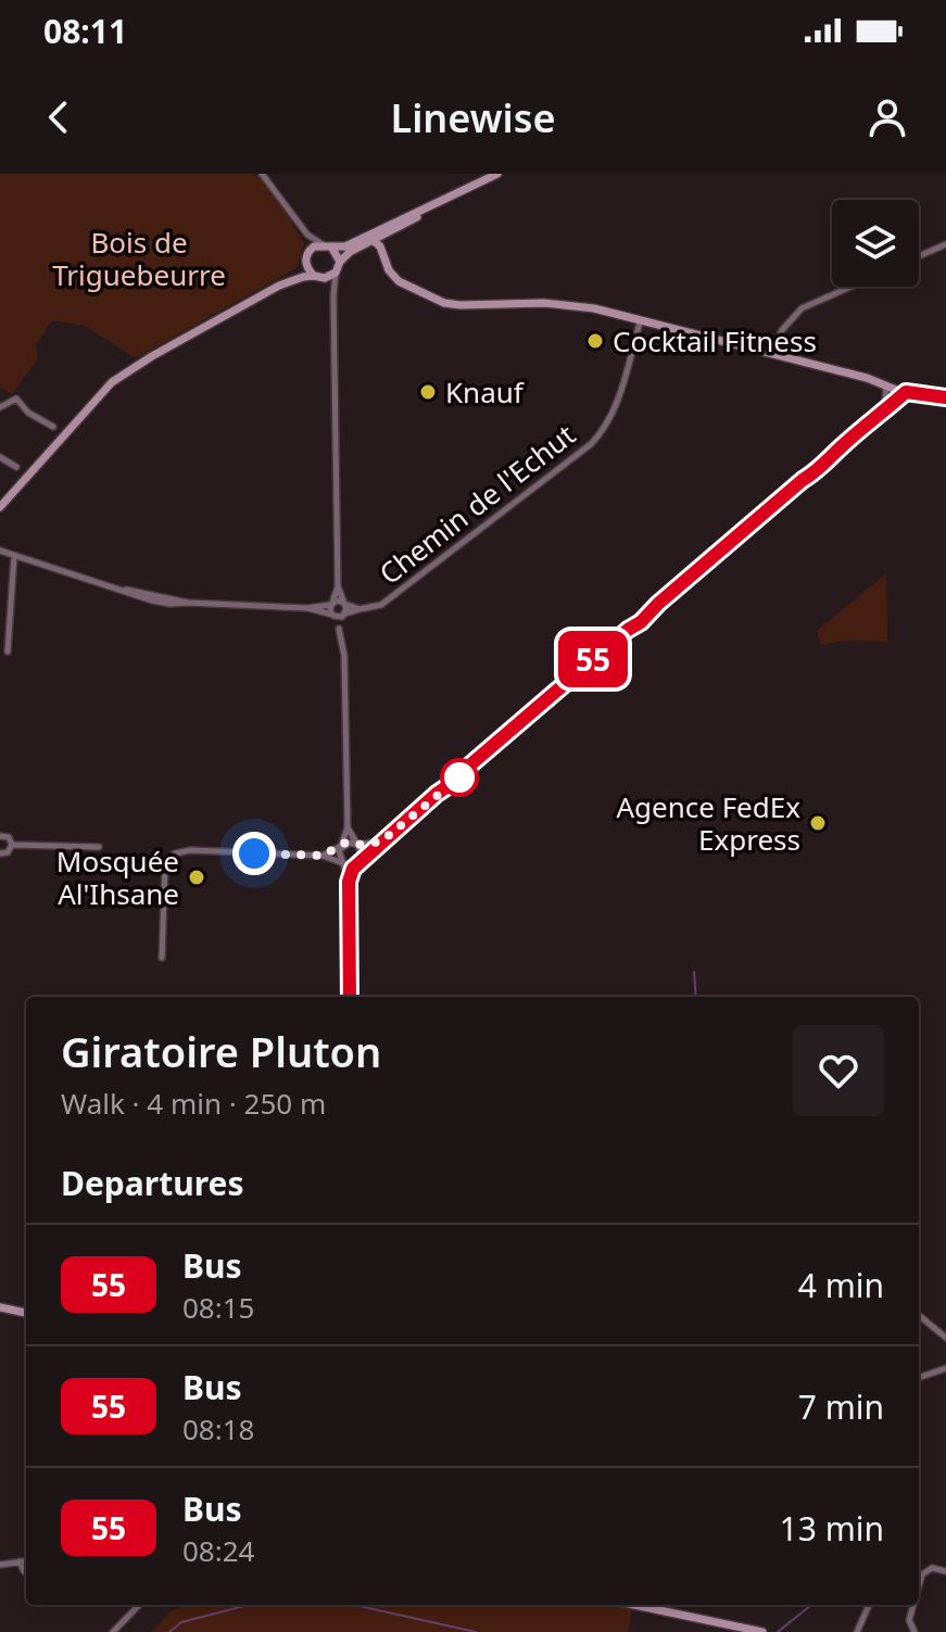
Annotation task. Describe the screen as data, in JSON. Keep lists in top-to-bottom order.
{
  "streets": {
    "street": ["Chemin de l'Echut"]
  },
  "parks": ["Bois de Triguebeurre"],
  "places": [
    "Cocktail Fitness",
    "Knauf",
    "Agence FedEx Express",
    "Mosquée Al'Ihsane"
  ],
  "lines": ["bus line 55"],
  "page": {
    "status": "08:11",
    "header": "Linewise",
    "on_map": "55",
    "heading": [
      ["Giratoire Pluton", "Walk · 4 min · 250 m"],
      "Departures"
    ],
    "list": [
      {
        "mark": "55",
        "name": "Bus",
        "note": "08:15",
        "value": "4 min"
      },
      {
        "mark": "55",
        "name": "Bus",
        "note": "08:18",
        "value": "7 min"
      },
      {
        "mark": "55",
        "name": "Bus",
        "note": "08:24",
        "value": "13 min"
      }
    ]
  }
}
